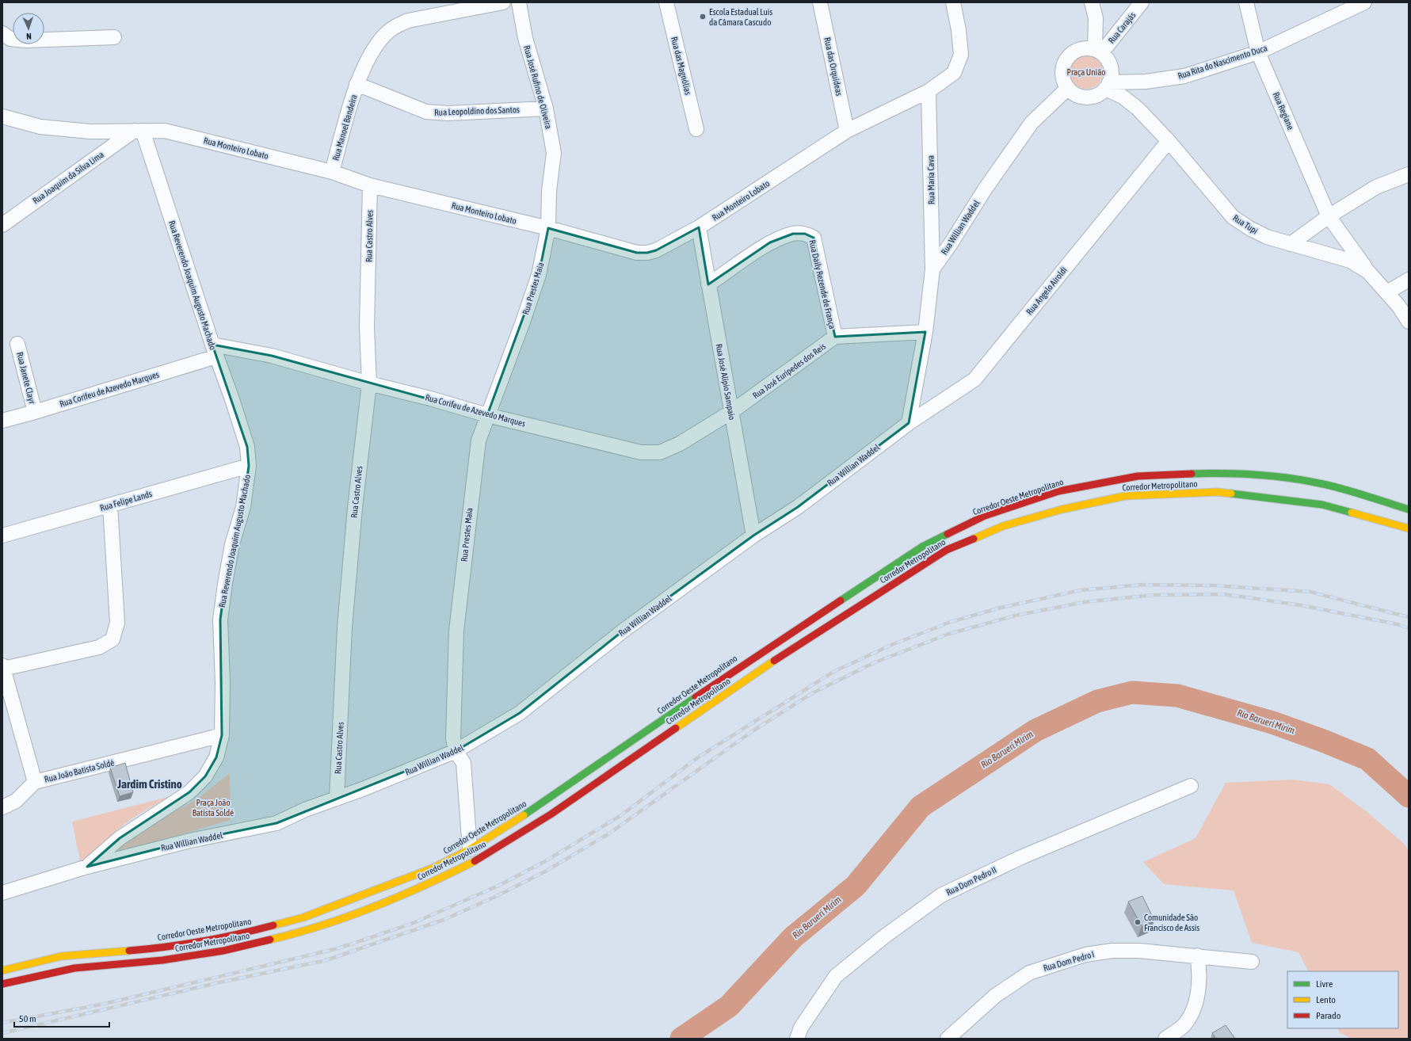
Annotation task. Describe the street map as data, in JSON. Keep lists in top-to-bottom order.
{
  "streets": {
    "main road": ["Corredor Metropolitano", "Corredor Oeste Metropolitano"],
    "street": [
      "Rua Carajás",
      "Rua Rita do Nascimento Duca",
      "Rua das Magnólias",
      "Rua das Orquídeas",
      "Rua José Rufino de Oliveira",
      "Rua Leopoldino dos Santos",
      "Rua Regiane",
      "Rua Manoel Bandeira",
      "Rua Monteiro Lobato",
      "Rua Joaquim da Silva Lima",
      "Rua Maria Cava",
      "Rua Tupi",
      "Rua Willian Waddel",
      "Rua Castro Alves",
      "Rua Daily Rezende de França",
      "Rua Reverendo Joaquim Augusto Machado",
      "Rua Prestes Maia",
      "Rua Angelo Airoldi",
      "Rua José Eurípedes dos Reis",
      "Rua Janete Clayr",
      "Rua José Alípio Sampaio",
      "Rua Corifeu de Azevedo Marques",
      "Rua Felipe Lands",
      "Rua João Batista Soldé",
      "Rua Dom Pedro II",
      "Rua Dom Pedro I"
    ]
  },
  "crossings": [
    ["Rua Carajás", "Rua Rita do Nascimento Duca"],
    ["Rua Carajás", "Rua Tupi"],
    ["Rua Carajás", "Rua Willian Waddel"],
    ["Rua Rita do Nascimento Duca", "Rua Regiane"],
    ["Rua Rita do Nascimento Duca", "Rua Tupi"],
    ["Rua Rita do Nascimento Duca", "Rua Willian Waddel"],
    ["Rua das Orquídeas", "Rua Monteiro Lobato"],
    ["Rua José Rufino de Oliveira", "Rua Leopoldino dos Santos"],
    ["Rua José Rufino de Oliveira", "Rua Monteiro Lobato"],
    ["Rua José Rufino de Oliveira", "Rua Prestes Maia"],
    ["Rua Leopoldino dos Santos", "Rua Manoel Bandeira"],
    ["Rua Regiane", "Rua Tupi"],
    ["Rua Manoel Bandeira", "Rua Monteiro Lobato"],
    ["Rua Monteiro Lobato", "Rua Joaquim da Silva Lima"],
    ["Rua Monteiro Lobato", "Rua Maria Cava"],
    ["Rua Monteiro Lobato", "Rua Castro Alves"],
    ["Rua Monteiro Lobato", "Rua Reverendo Joaquim Augusto Machado"],
    ["Rua Monteiro Lobato", "Rua Prestes Maia"],
    ["Rua Monteiro Lobato", "Rua José Alípio Sampaio"],
    ["Rua Joaquim da Silva Lima", "Rua Reverendo Joaquim Augusto Machado"],
    ["Rua Maria Cava", "Rua Willian Waddel"],
    ["Rua Tupi", "Rua Willian Waddel"],
    ["Rua Tupi", "Rua Angelo Airoldi"],
    ["Rua Willian Waddel", "Rua Castro Alves"],
    ["Rua Willian Waddel", "Rua Reverendo Joaquim Augusto Machado"],
    ["Rua Willian Waddel", "Rua Prestes Maia"],
    ["Rua Willian Waddel", "Rua Angelo Airoldi"],
    ["Rua Willian Waddel", "Rua José Alípio Sampaio"],
    ["Rua Castro Alves", "Rua Corifeu de Azevedo Marques"],
    ["Rua Daily Rezende de França", "Rua José Eurípedes dos Reis"],
    ["Rua Daily Rezende de França", "Rua José Alípio Sampaio"],
    ["Rua Reverendo Joaquim Augusto Machado", "Rua Corifeu de Azevedo Marques"],
    ["Rua Reverendo Joaquim Augusto Machado", "Rua Felipe Lands"],
    ["Rua Reverendo Joaquim Augusto Machado", "Rua João Batista Soldé"],
    ["Rua Prestes Maia", "Rua Corifeu de Azevedo Marques"],
    ["Rua Prestes Maia", "Corredor Oeste Metropolitano"],
    ["Rua José Eurípedes dos Reis", "Rua José Alípio Sampaio"],
    ["Rua José Eurípedes dos Reis", "Rua Corifeu de Azevedo Marques"],
    ["Rua Janete Clayr", "Rua Corifeu de Azevedo Marques"],
    ["Rua José Alípio Sampaio", "Rua Corifeu de Azevedo Marques"]
  ],
  "districts": ["Jardim Cristino"],
  "water": ["Rio Barueri Mirim"],
  "parks": ["Praça União", "Praça João Batista Soldé"],
  "places": ["Escola Estadual Luis da Câmara Cascudo", "Comunidade São Francisco de Assis"],
  "legend": ["Livre", "Lento", "Parado"],
  "scale_bar": "50 m",
  "north": "bottom"
}
